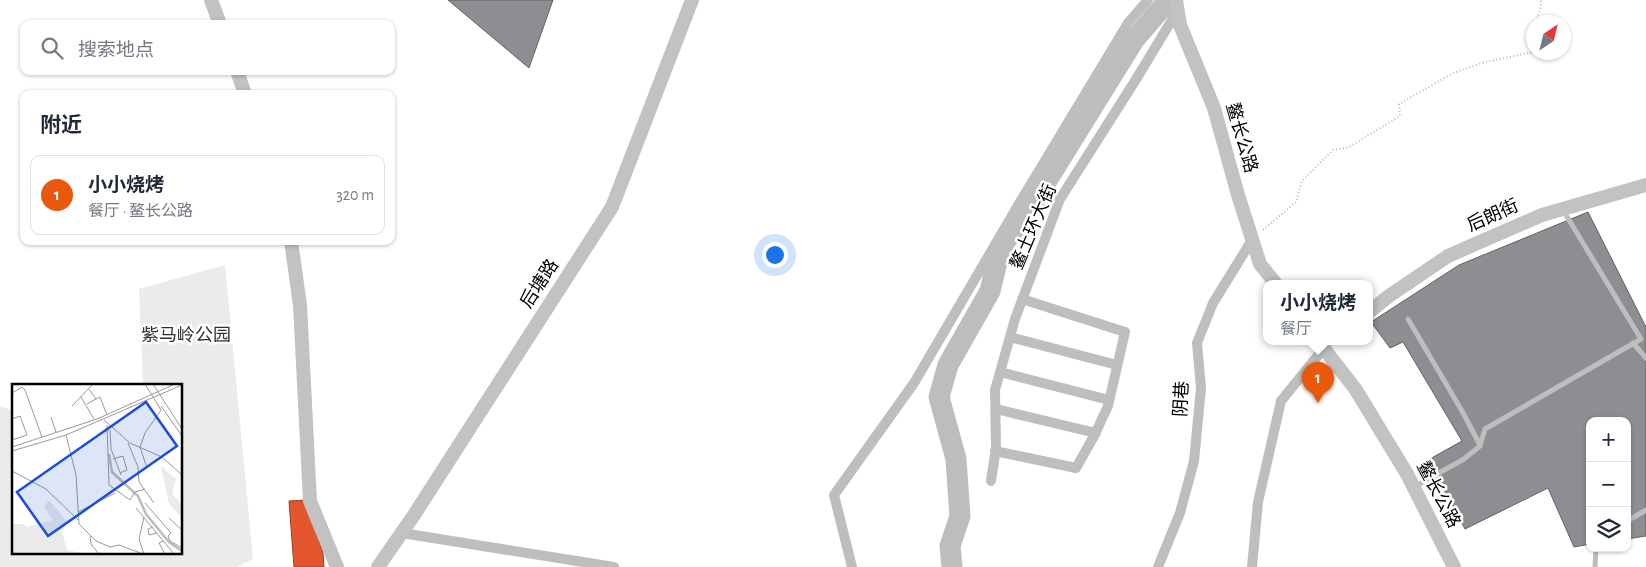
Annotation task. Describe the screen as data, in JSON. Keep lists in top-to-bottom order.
{
  "streets": {
    "street": [
      "鳌长公路",
      "后朗街",
      "鳌土环大街",
      "后塘路",
      "阴巷"
    ]
  },
  "crossings": [
    ["鳌长公路", "鳌土环大街"],
    ["鳌长公路", "阴巷"]
  ],
  "parks": ["紫马岭公园"],
  "north": "top right",
  "page": {
    "search": "搜索地点",
    "heading": "附近",
    "list": [
      {
        "mark": "1",
        "name": "小小烧烤",
        "note": "餐厅 · 鳌长公路",
        "value": "320 m"
      }
    ],
    "popup": ["小小烧烤", "餐厅"],
    "pins": "1",
    "map_buttons": ["+", "−"]
  }
}
